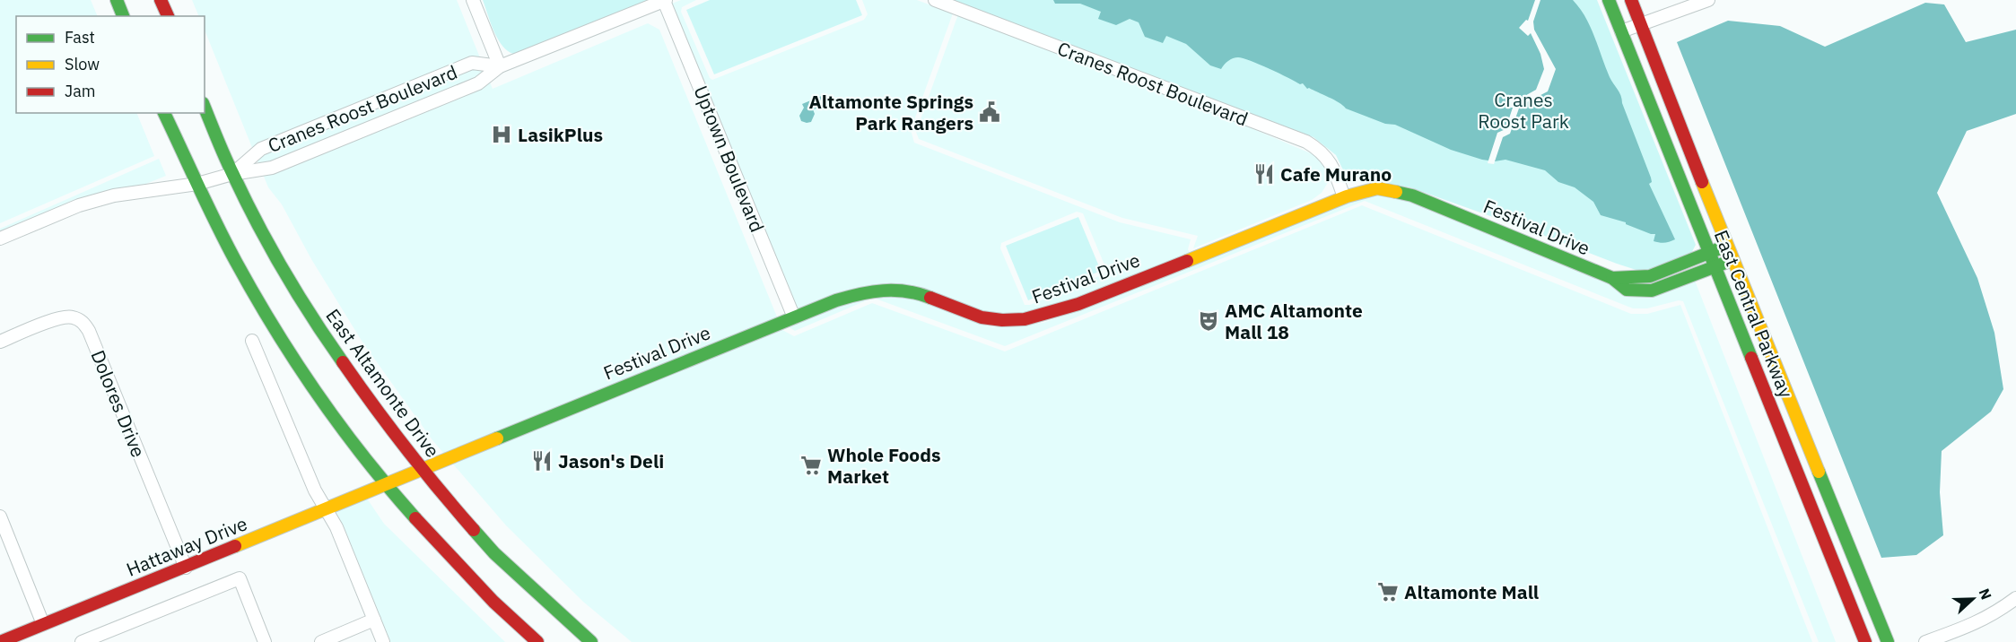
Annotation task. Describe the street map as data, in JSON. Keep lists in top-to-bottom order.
{
  "streets": {
    "main road": [
      "Festival Drive",
      "East Central Parkway",
      "East Altamonte Drive",
      "Hattaway Drive"
    ],
    "street": ["Cranes Roost Boulevard", "Uptown Boulevard", "Dolores Drive"]
  },
  "crossings": [
    ["Cranes Roost Boulevard", "Uptown Boulevard"],
    ["Cranes Roost Boulevard", "Festival Drive"],
    ["Cranes Roost Boulevard", "East Altamonte Drive"],
    ["Uptown Boulevard", "Festival Drive"],
    ["Festival Drive", "East Central Parkway"],
    ["Festival Drive", "East Altamonte Drive"],
    ["Festival Drive", "Hattaway Drive"],
    ["Dolores Drive", "Hattaway Drive"]
  ],
  "parks": ["Cranes Roost Park"],
  "places": {
    "public building": ["Altamonte Springs Park Rangers"],
    "hospital": ["LasikPlus"],
    "restaurant": ["Cafe Murano", "Jason's Deli"],
    "theatre": ["AMC Altamonte Mall 18"],
    "supermarket": ["Whole Foods Market", "Altamonte Mall"]
  },
  "legend": ["Fast", "Slow", "Jam"],
  "north": "right"
}
